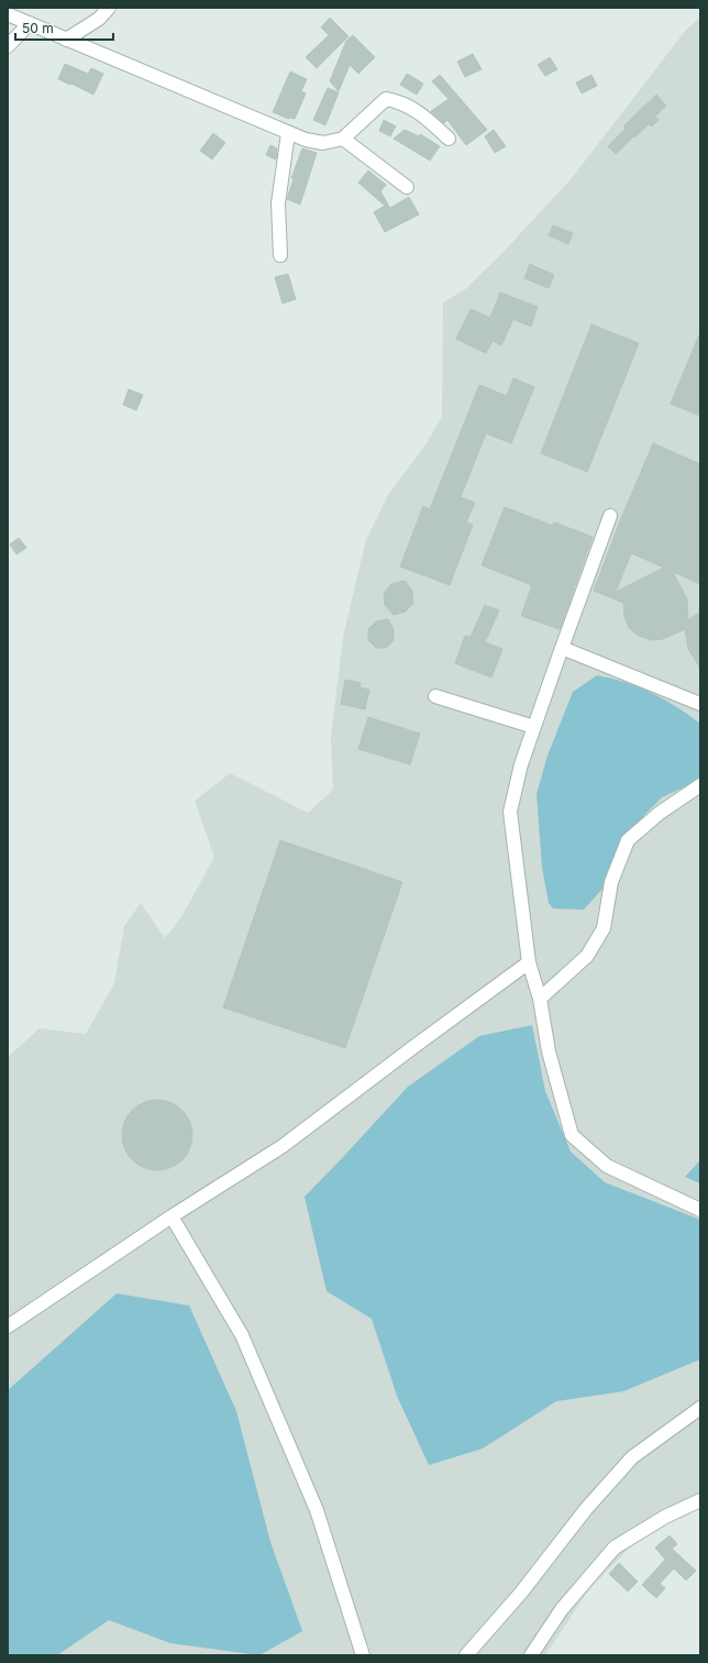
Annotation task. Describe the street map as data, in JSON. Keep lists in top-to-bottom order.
{
  "scale_bar": "50 m"
}
